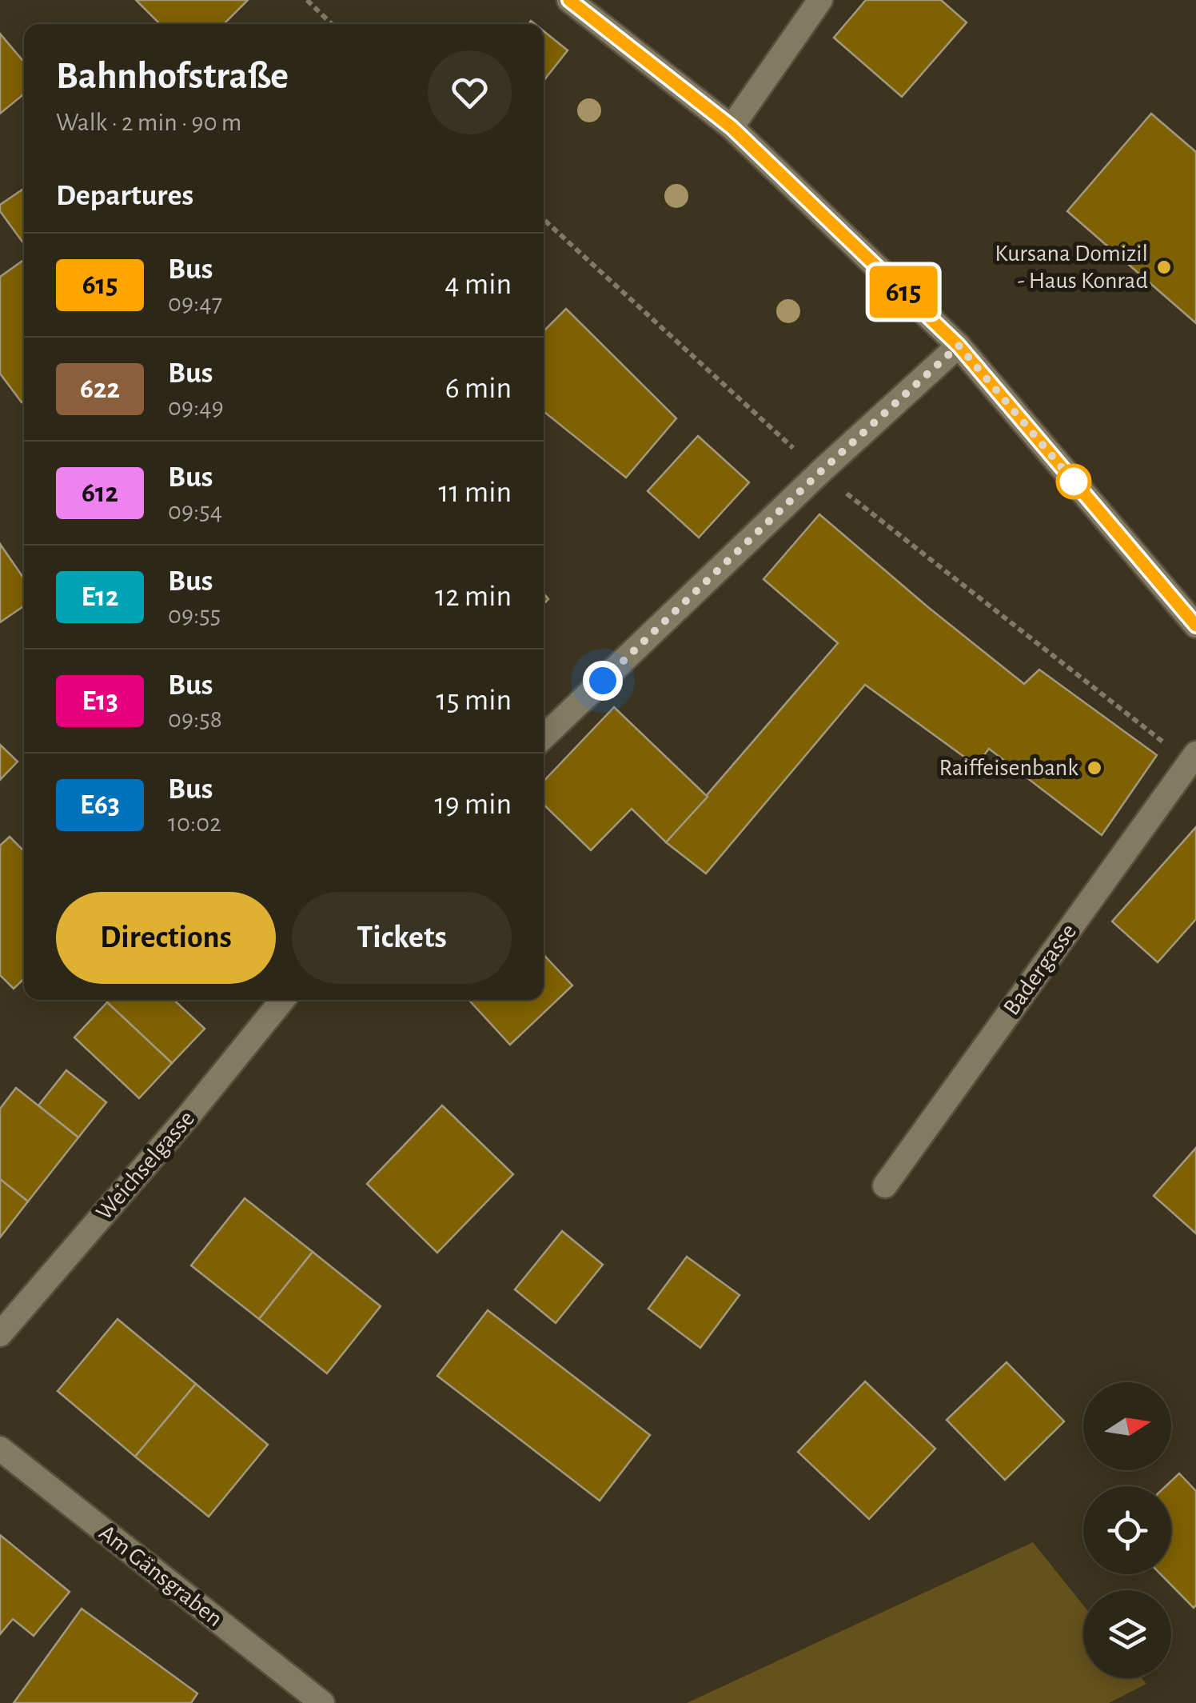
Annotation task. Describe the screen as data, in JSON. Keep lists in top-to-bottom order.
{
  "streets": {
    "street": ["Badergasse", "Weichselgasse", "Am Gänsgraben"]
  },
  "places": ["Kursana Domizil - Haus Konrad", "Raiffeisenbank"],
  "lines": ["bus line 615"],
  "north": "right",
  "page": {
    "on_map": "615",
    "heading": [
      ["Bahnhofstraße", "Walk · 2 min · 90 m"],
      "Departures"
    ],
    "list": [
      {
        "mark": "615",
        "name": "Bus",
        "note": "09:47",
        "value": "4 min"
      },
      {
        "mark": "622",
        "name": "Bus",
        "note": "09:49",
        "value": "6 min"
      },
      {
        "mark": "612",
        "name": "Bus",
        "note": "09:54",
        "value": "11 min"
      },
      {
        "mark": "E12",
        "name": "Bus",
        "note": "09:55",
        "value": "12 min"
      },
      {
        "mark": "E13",
        "name": "Bus",
        "note": "09:58",
        "value": "15 min"
      },
      {
        "mark": "E63",
        "name": "Bus",
        "note": "10:02",
        "value": "19 min"
      }
    ],
    "buttons": ["Directions", "Tickets"]
  }
}
